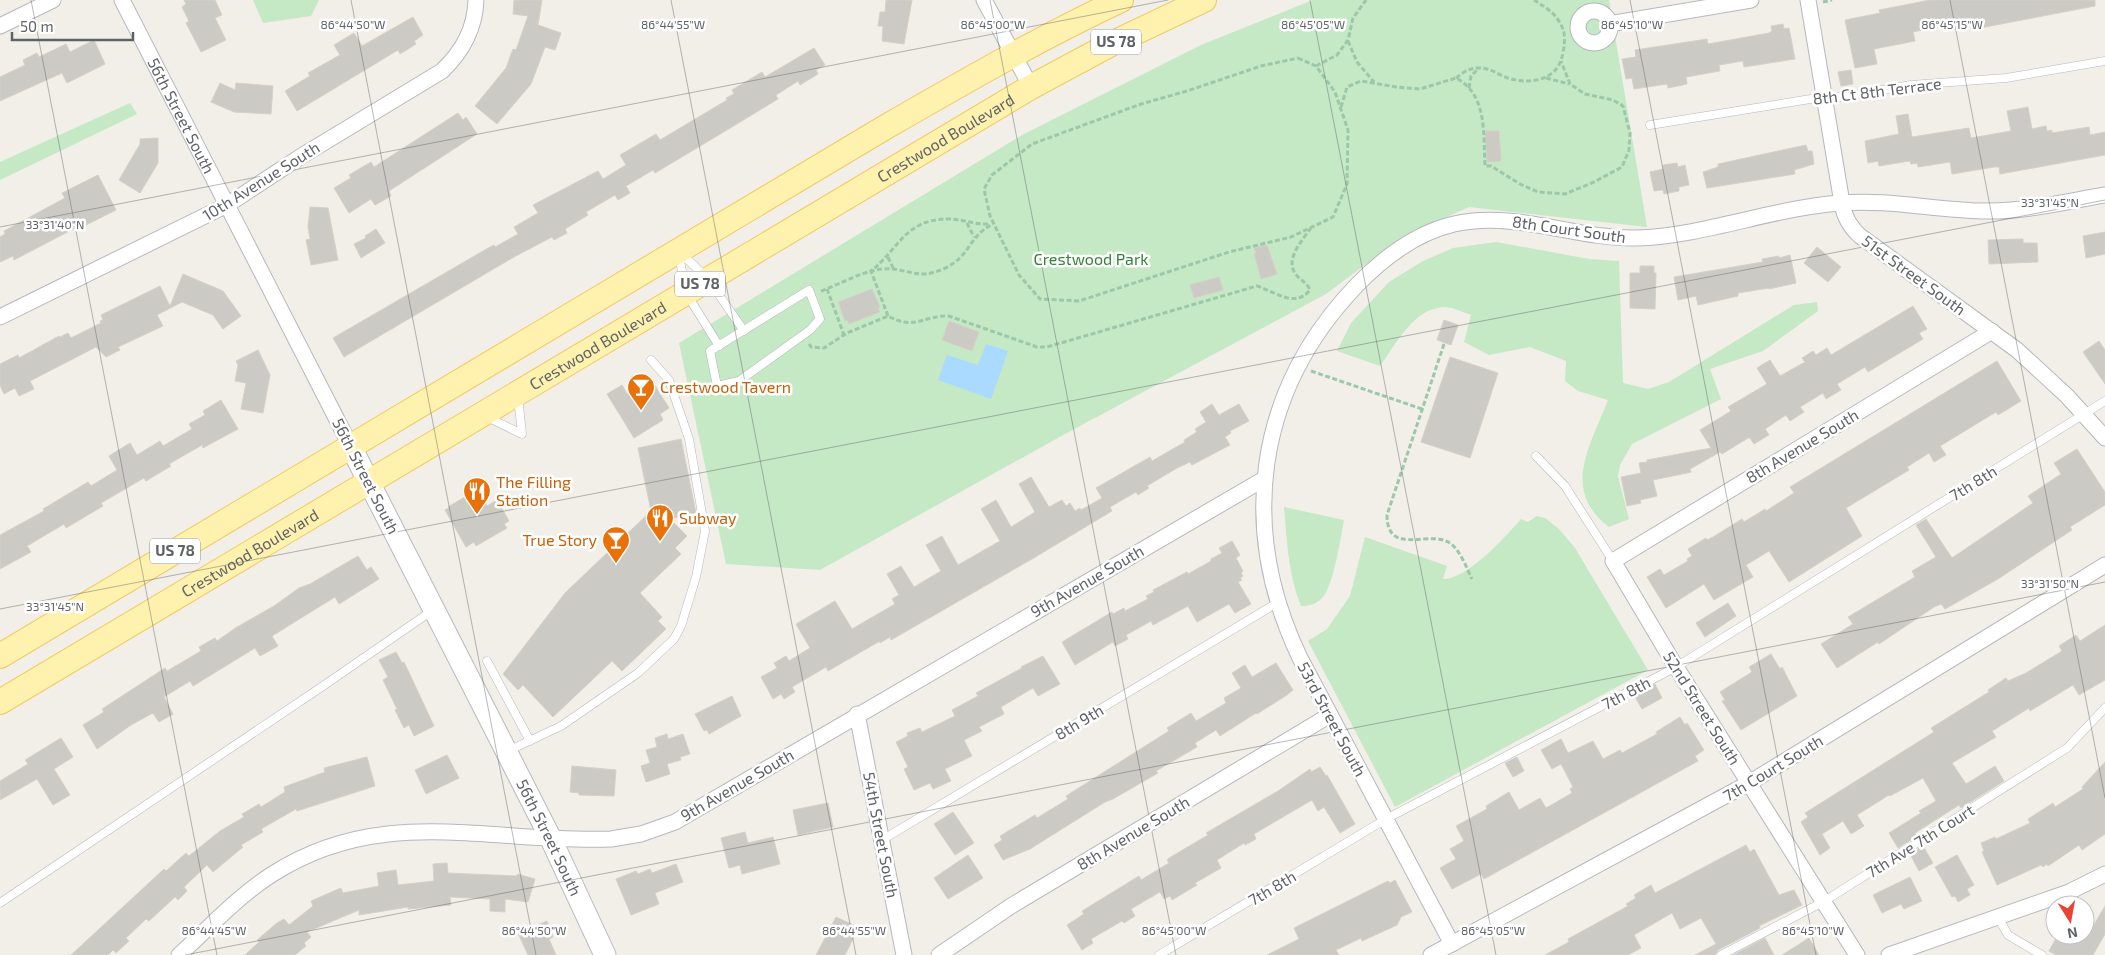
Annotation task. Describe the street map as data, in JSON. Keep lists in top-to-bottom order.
{
  "streets": {
    "main road": ["US 78", "Crestwood Boulevard"],
    "street": [
      "56th Street South",
      "10th Avenue South",
      "8th Court South",
      "51st Street South",
      "8th Avenue South",
      "9th Avenue South",
      "52nd Street South",
      "53rd Street South",
      "7th Court South",
      "54th Street South"
    ],
    "lane": [
      "8th Ct 8th Terrace",
      "7th 8th",
      "8th 9th",
      "7th Ave 7th Court"
    ]
  },
  "crossings": [
    ["US 78", "56th Street South"],
    ["8th Ct 8th Terrace", "51st Street South"],
    ["56th Street South", "Crestwood Boulevard"],
    ["56th Street South", "10th Avenue South"],
    ["56th Street South", "9th Avenue South"],
    ["8th Court South", "51st Street South"],
    ["8th Court South", "9th Avenue South"],
    ["8th Court South", "53rd Street South"],
    ["51st Street South", "8th Avenue South"],
    ["51st Street South", "7th 8th"],
    ["8th Avenue South", "52nd Street South"],
    ["8th Avenue South", "53rd Street South"],
    ["7th 8th", "52nd Street South"],
    ["7th 8th", "53rd Street South"],
    ["9th Avenue South", "53rd Street South"],
    ["9th Avenue South", "54th Street South"],
    ["52nd Street South", "7th Court South"],
    ["52nd Street South", "7th Ave 7th Court"],
    ["53rd Street South", "8th 9th"],
    ["53rd Street South", "7th Court South"],
    ["8th 9th", "54th Street South"]
  ],
  "parks": ["Crestwood Park"],
  "places": {
    "bar": ["Crestwood Tavern", "True Story"],
    "restaurant": ["The Filling Station", "Subway"]
  },
  "scale_bar": "50 m",
  "north": "bottom",
  "coordinates": [
    "86°44'50\"W",
    "86°44'55\"W",
    "86°45'00\"W",
    "86°45'05\"W",
    "86°45'10\"W",
    "86°45'15\"W",
    "33°31'45\"N",
    "33°31'40\"N",
    "33°31'50\"N",
    "86°44'45\"W"
  ]
}
